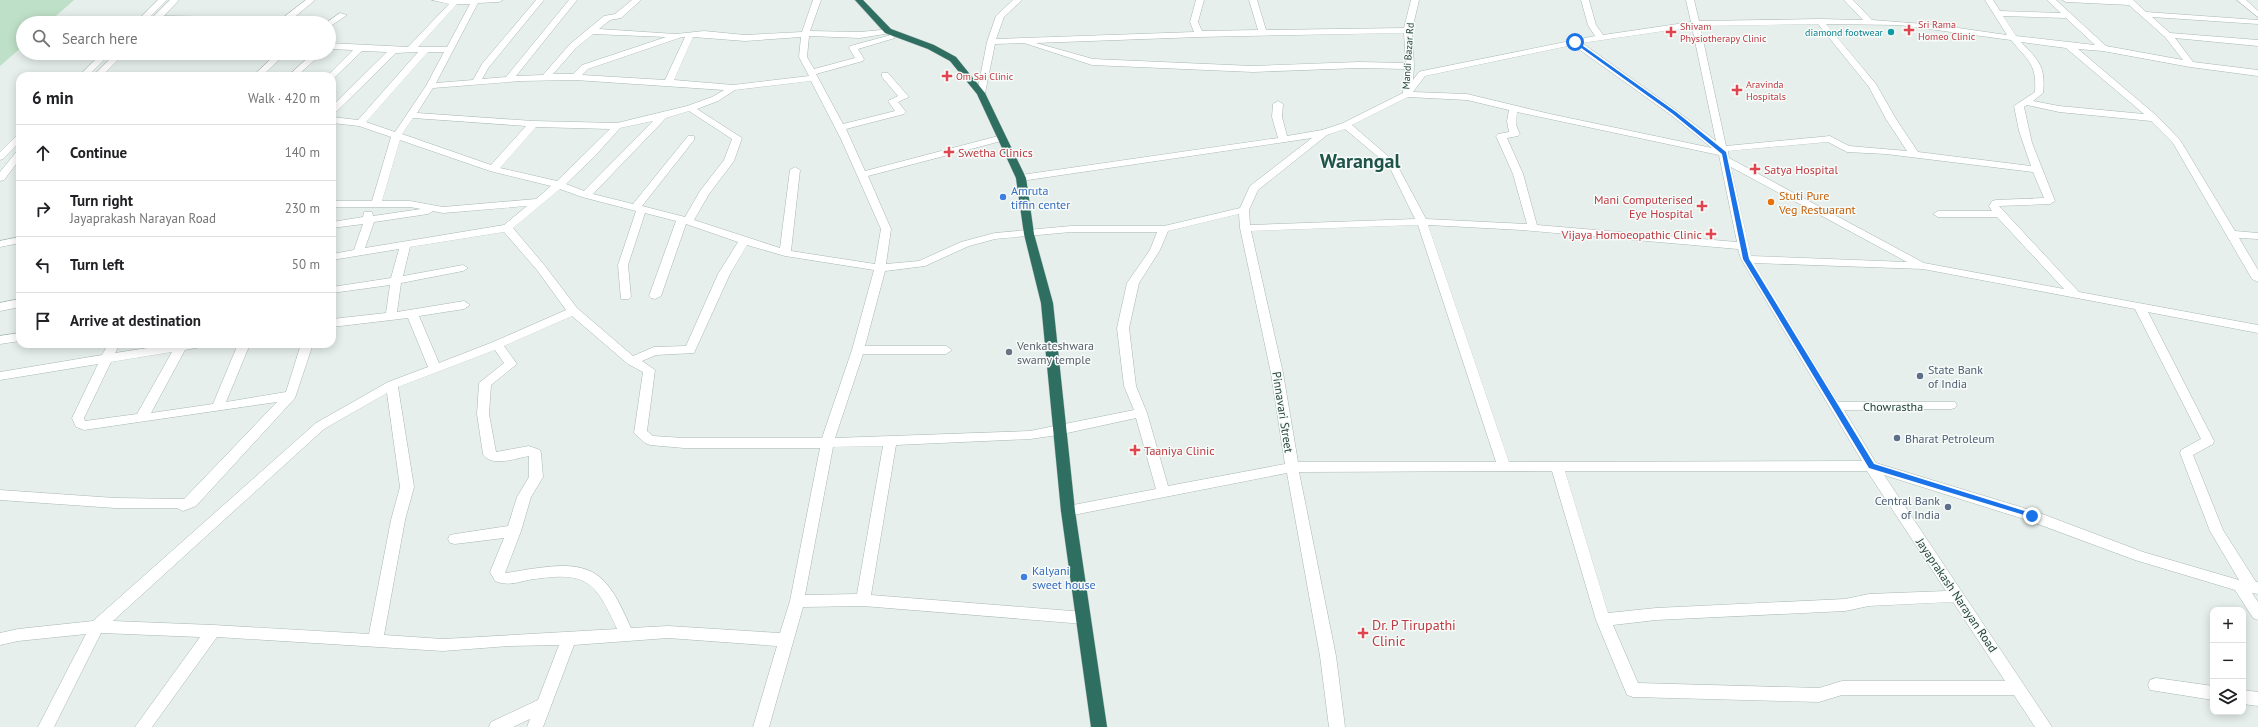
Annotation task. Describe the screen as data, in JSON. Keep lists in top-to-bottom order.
{
  "streets": {
    "street": [
      "Mandi Bazar Rd",
      "Chowrastha",
      "Pinnavari Street",
      "Jayaprakash Narayan Road"
    ]
  },
  "crossings": [
    ["Mandi Bazar Rd", "Pinnavari Street"],
    ["Chowrastha", "Jayaprakash Narayan Road"]
  ],
  "districts": ["Warangal"],
  "places": {
    "health": [
      "Sri Rama Homeo Clinic",
      "Shivam Physiotherapy Clinic",
      "Om Sai Clinic",
      "Aravinda Hospitals",
      "Swetha Clinics",
      "Satya Hospital",
      "Mani Computerised Eye Hospital",
      "Vijaya Homoeopathic Clinic",
      "Taaniya Clinic",
      "Dr. P Tirupathi Clinic"
    ],
    "other": [
      "diamond footwear",
      "Amruta tiffin center",
      "Stuti Pure Veg Restuarant",
      "Venkateshwara swamy temple",
      "State Bank of India",
      "Bharat Petroleum",
      "Central Bank of India",
      "Kalyani sweet house"
    ]
  },
  "page": {
    "search": "Search here",
    "heading": ["6 min", "Walk · 420 m"],
    "list": [
      ["Continue", "140 m"],
      ["Turn right", "Jayaprakash Narayan Road", "230 m"],
      ["Turn left", "50 m"],
      "Arrive at destination"
    ],
    "map_buttons": ["+", "−"]
  }
}
